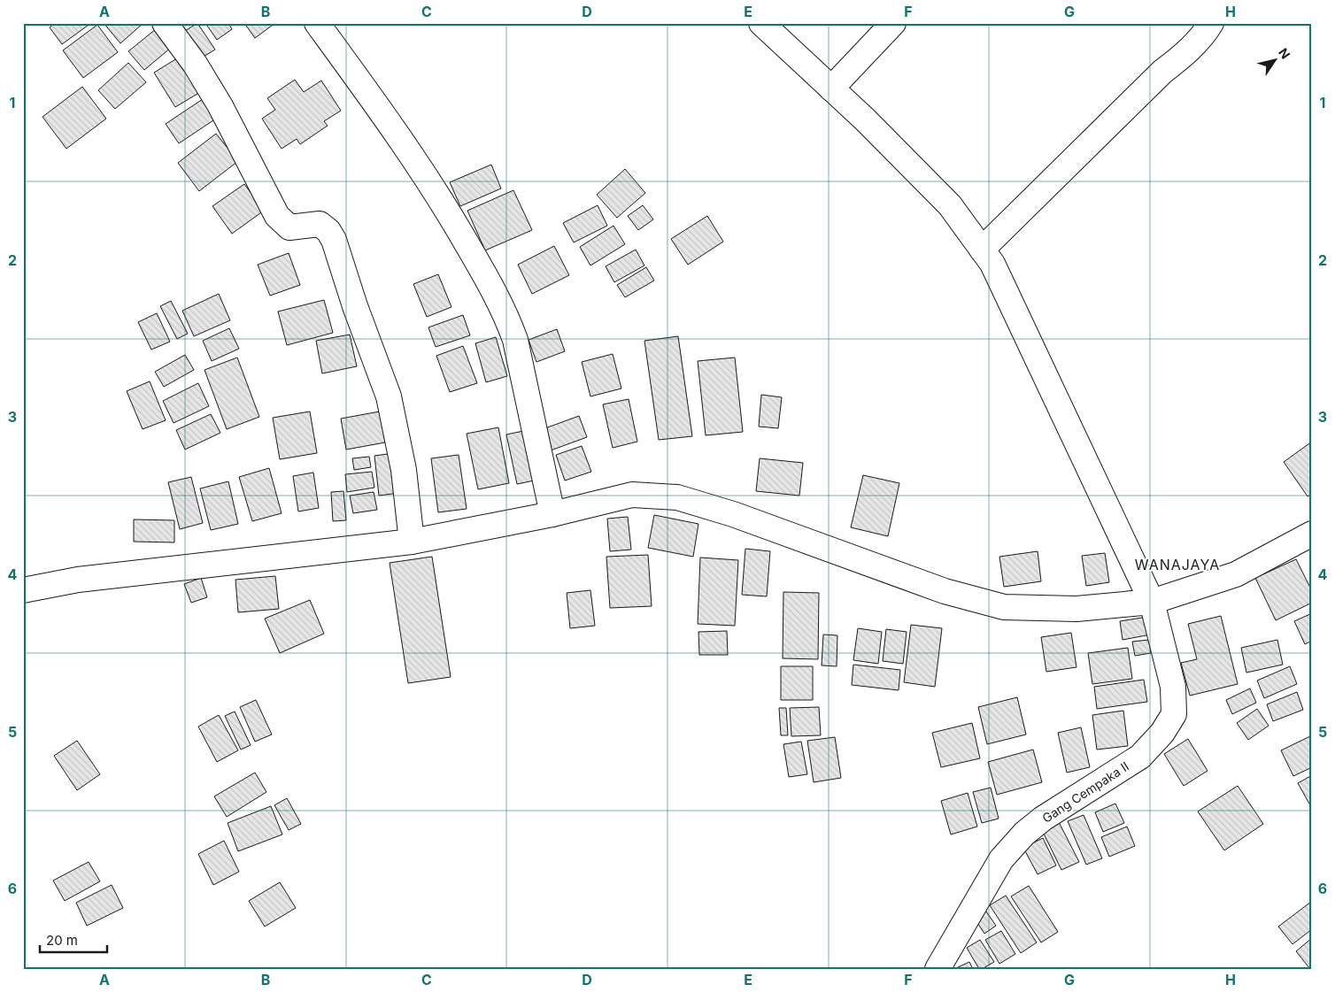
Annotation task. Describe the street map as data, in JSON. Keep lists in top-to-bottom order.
{
  "streets": {
    "street": ["Gang Cempaka II"]
  },
  "districts": ["WANAJAYA"],
  "scale_bar": "20 m",
  "north": "top right",
  "grid": {
    "columns": [
      "A",
      "B",
      "C",
      "D",
      "E",
      "F",
      "G",
      "H"
    ],
    "rows": [
      "1",
      "2",
      "3",
      "4",
      "5",
      "6"
    ]
  }
}
